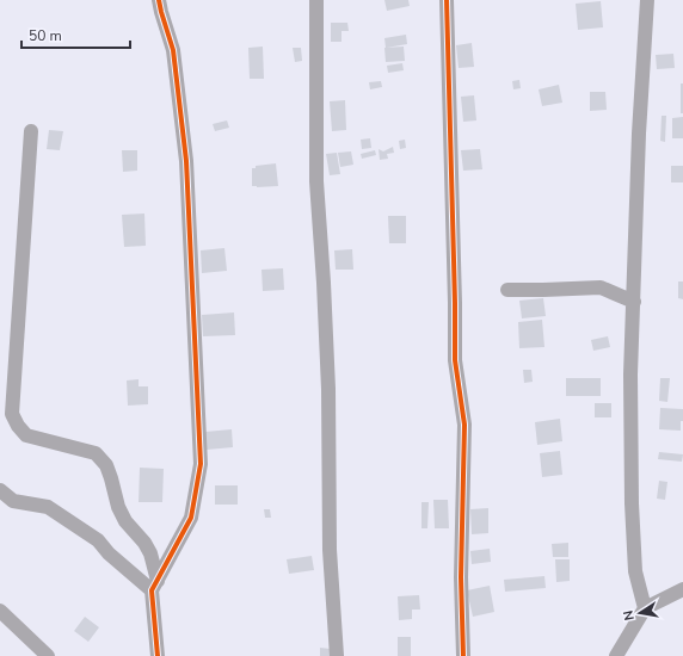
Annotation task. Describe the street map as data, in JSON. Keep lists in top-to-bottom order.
{
  "scale_bar": "50 m",
  "north": "left"
}
